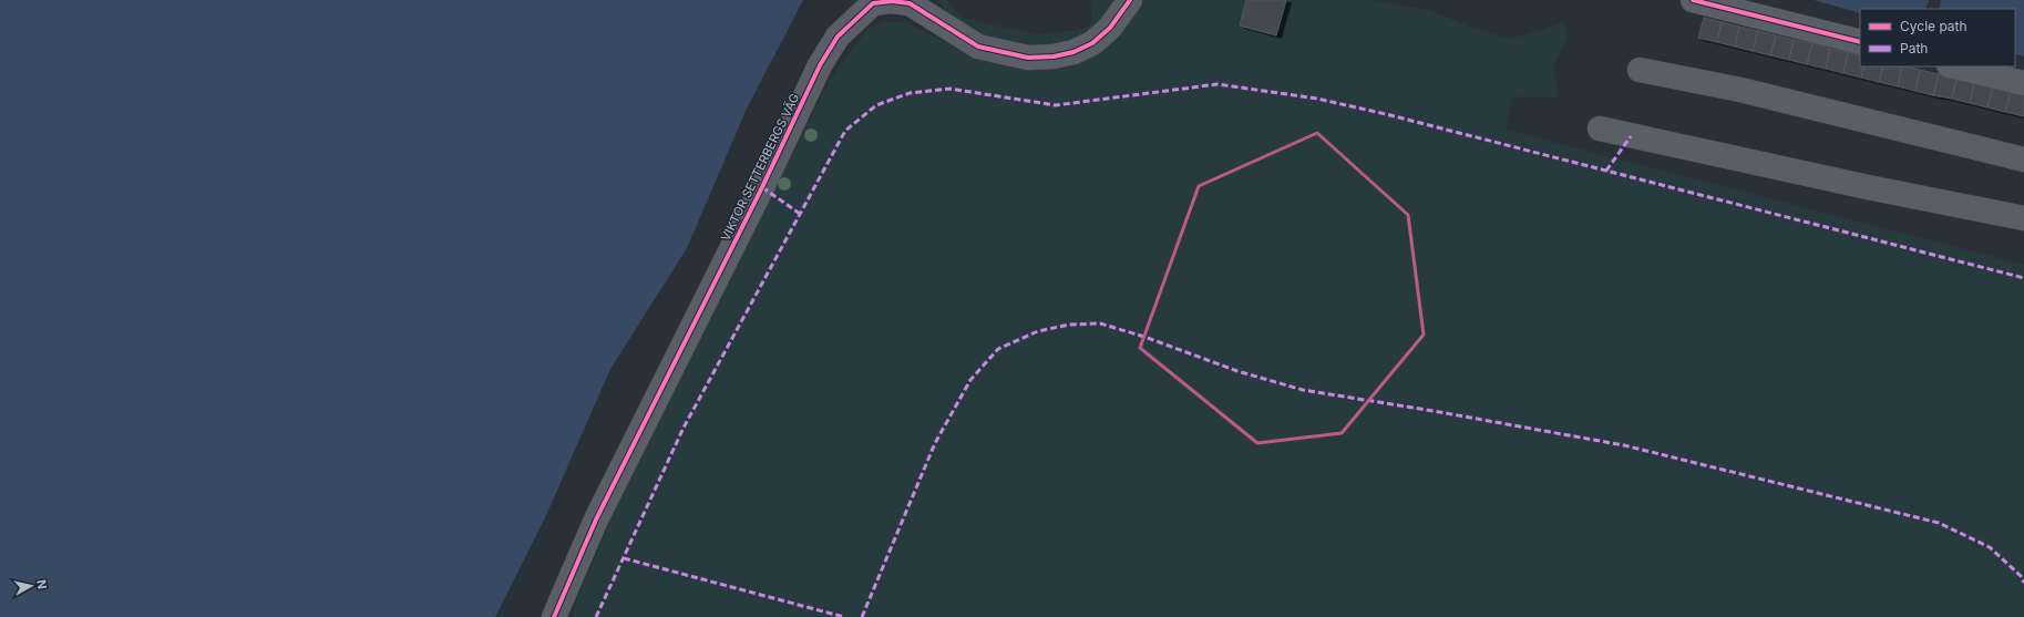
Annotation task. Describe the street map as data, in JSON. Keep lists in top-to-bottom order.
{
  "streets": {
    "street": ["VIKTOR SETTERBERGS VÄG"]
  },
  "legend": ["Cycle path", "Path"],
  "north": "right"
}
